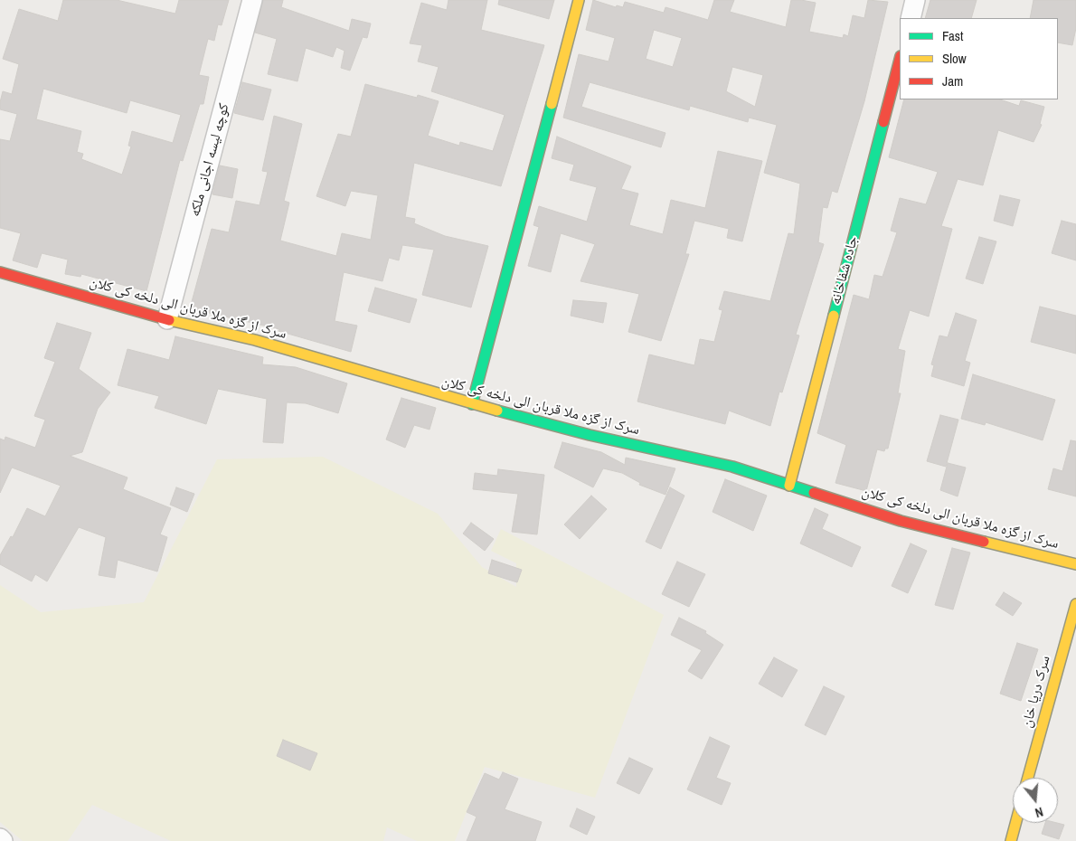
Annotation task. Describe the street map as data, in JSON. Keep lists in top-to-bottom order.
{
  "streets": {
    "street": [
      "کوچه لیسه اجانی ملکه",
      "جاده شفاخانه",
      "سرک از گزه ملا قربان الی دلخه کی کلان",
      "سرک دریا خان"
    ]
  },
  "crossings": [
    ["کوچه لیسه اجانی ملکه", "سرک از گزه ملا قربان الی دلخه کی کلان"],
    ["جاده شفاخانه", "سرک از گزه ملا قربان الی دلخه کی کلان"]
  ],
  "legend": ["Fast", "Slow", "Jam"],
  "north": "bottom"
}
